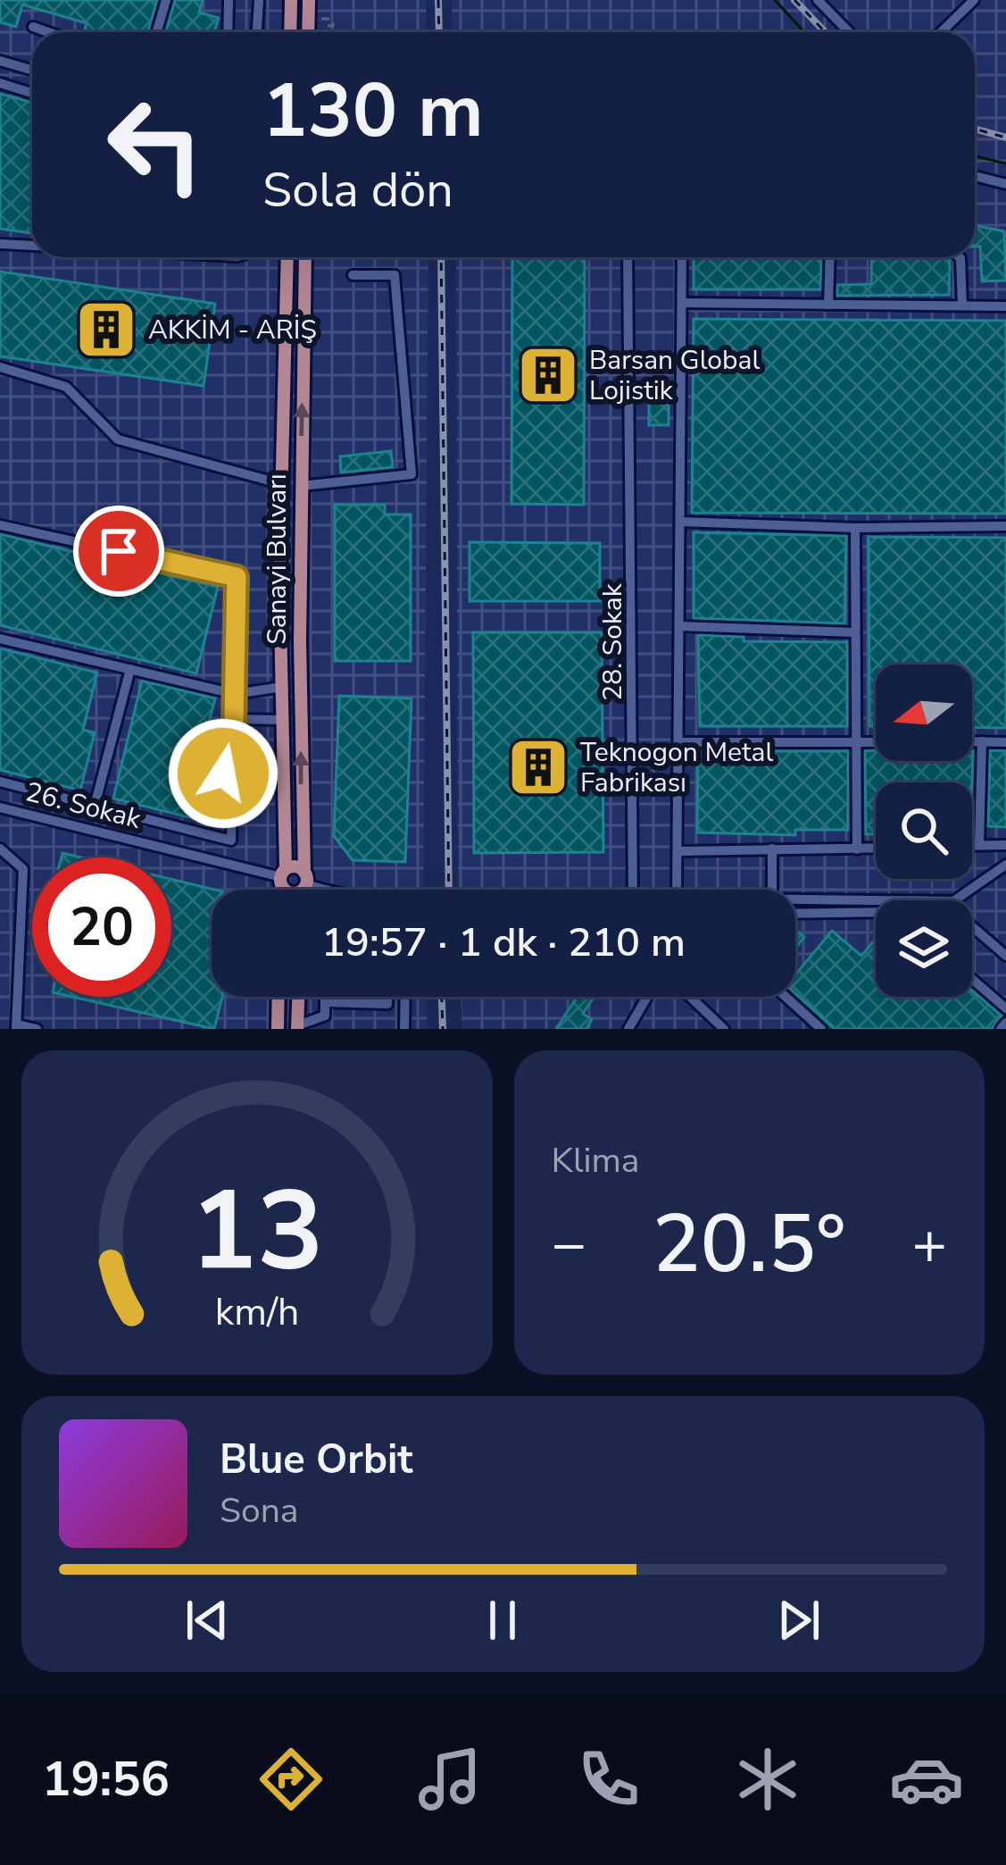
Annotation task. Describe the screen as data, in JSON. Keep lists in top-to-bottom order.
{
  "streets": {
    "main road": ["Sanayi Bulvarı"],
    "street": ["28. Sokak", "26. Sokak"]
  },
  "crossings": [
    ["Sanayi Bulvarı", "26. Sokak"]
  ],
  "places": {
    "building": ["AKKİM - ARİŞ", "Barsan Global Lojistik", "Teknogon Metal Fabrikası"]
  },
  "north": "left",
  "page": {
    "turn": ["130 m", "Sola dön"],
    "limit": "20",
    "trip": "19:57 · 1 dk · 210 m",
    "tile": "Klima",
    "heat": ["−", "20.5°", "+"],
    "song": ["Blue Orbit", "Sona"],
    "tabs": "19:56",
    "gauge": ["13", "km/h"]
  }
}
